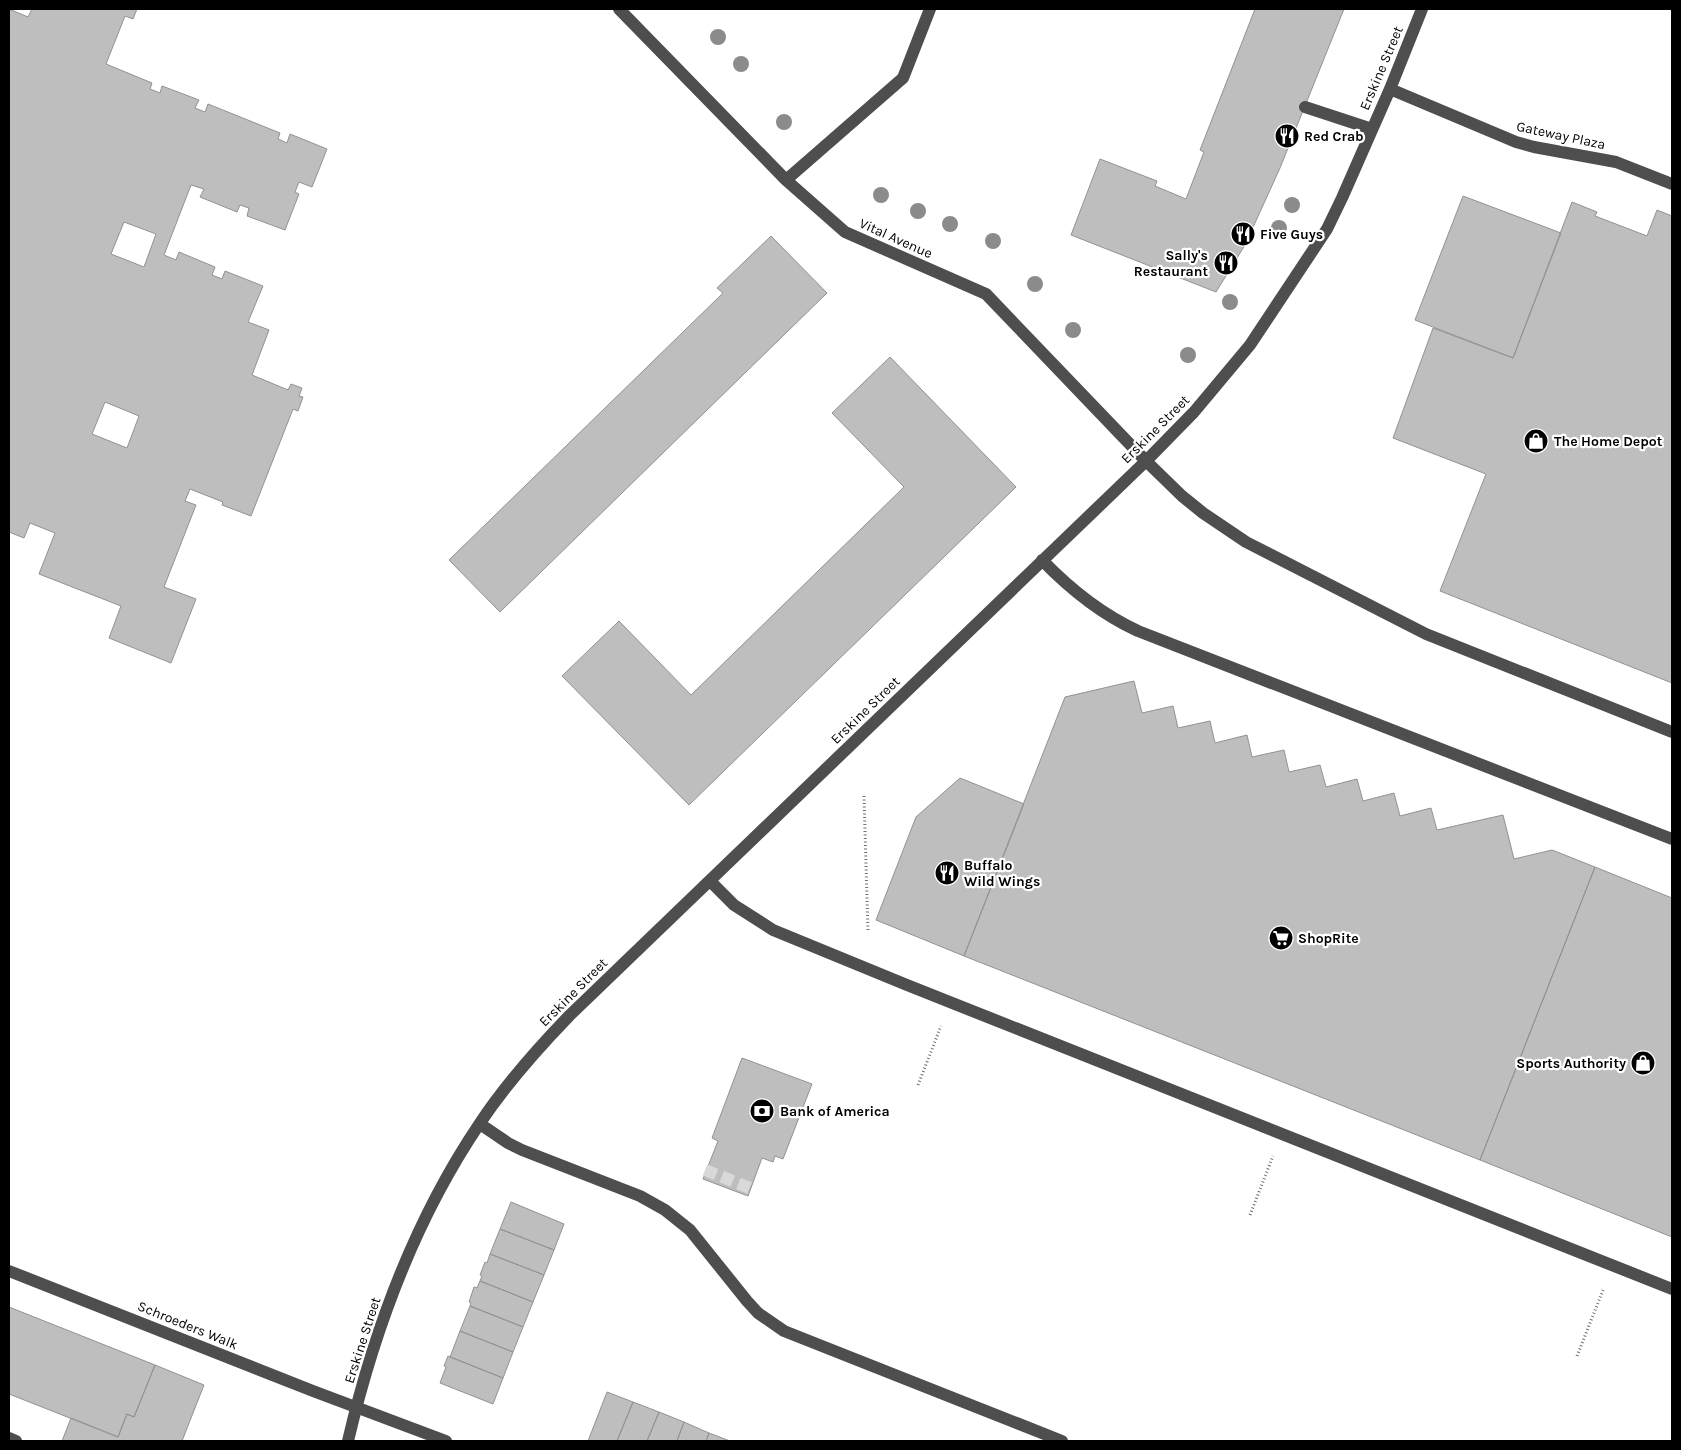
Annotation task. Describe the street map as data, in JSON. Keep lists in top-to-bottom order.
{
  "streets": {
    "street": [
      "Erskine Street",
      "Gateway Plaza",
      "Vital Avenue",
      "Schroeders Walk"
    ]
  },
  "crossings": [
    ["Erskine Street", "Gateway Plaza"],
    ["Erskine Street", "Vital Avenue"],
    ["Erskine Street", "Schroeders Walk"]
  ],
  "places": {
    "restaurant": [
      "Red Crab",
      "Five Guys",
      "Sally's Restaurant",
      "Buffalo Wild Wings"
    ],
    "shop": ["The Home Depot", "Sports Authority"],
    "supermarket": ["ShopRite"],
    "bank": ["Bank of America"]
  }
}
